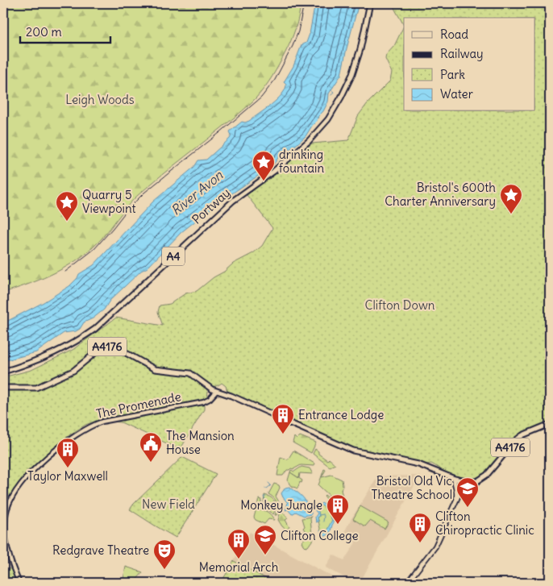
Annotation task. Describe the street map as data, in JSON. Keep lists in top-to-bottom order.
{
  "streets": {
    "main road": ["Portway", "A4", "A4176"],
    "street": ["The Promenade"]
  },
  "crossings": [
    ["A4176", "The Promenade"]
  ],
  "water": ["River Avon"],
  "parks": ["Leigh Woods", "Clifton Down", "New Field"],
  "places": {
    "place": ["drinking fountain", "Bristol's 600th Charter Anniversary", "Quarry 5 Viewpoint"],
    "building": [
      "Entrance Lodge",
      "Taylor Maxwell",
      "Monkey Jungle",
      "Clifton Chiropractic Clinic",
      "Memorial Arch"
    ],
    "public building": ["The Mansion House"],
    "school or university": ["Bristol Old Vic Theatre School", "Clifton College"],
    "theatre": ["Redgrave Theatre"]
  },
  "legend": [
    "Road",
    "Railway",
    "Park",
    "Water"
  ],
  "scale_bar": "200 m"
}
